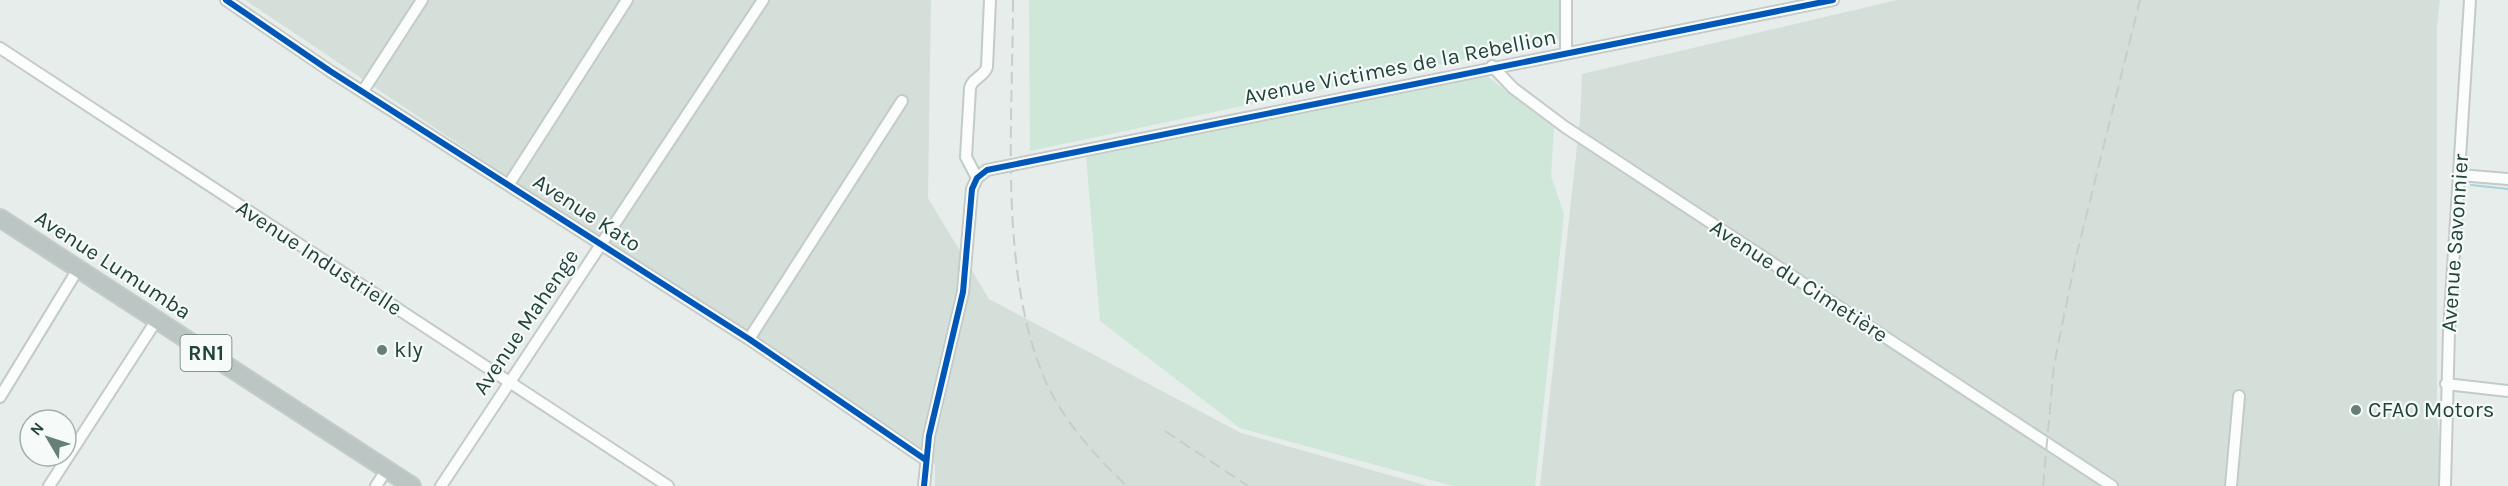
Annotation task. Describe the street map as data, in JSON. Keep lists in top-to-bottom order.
{
  "streets": {
    "highway": ["Avenue Lumumba", "RN1"],
    "street": [
      "Avenue Victimes de la Rebellion",
      "Avenue Kato",
      "Avenue Savonnier",
      "Avenue Industrielle",
      "Avenue du Cimetière",
      "Avenue Mahenge"
    ]
  },
  "crossings": [
    ["Avenue Victimes de la Rebellion", "Avenue du Cimetière"],
    ["Avenue Kato", "Avenue Mahenge"],
    ["Avenue Industrielle", "Avenue Mahenge"]
  ],
  "places": ["kly", "CFAO Motors"],
  "north": "top left"
}
